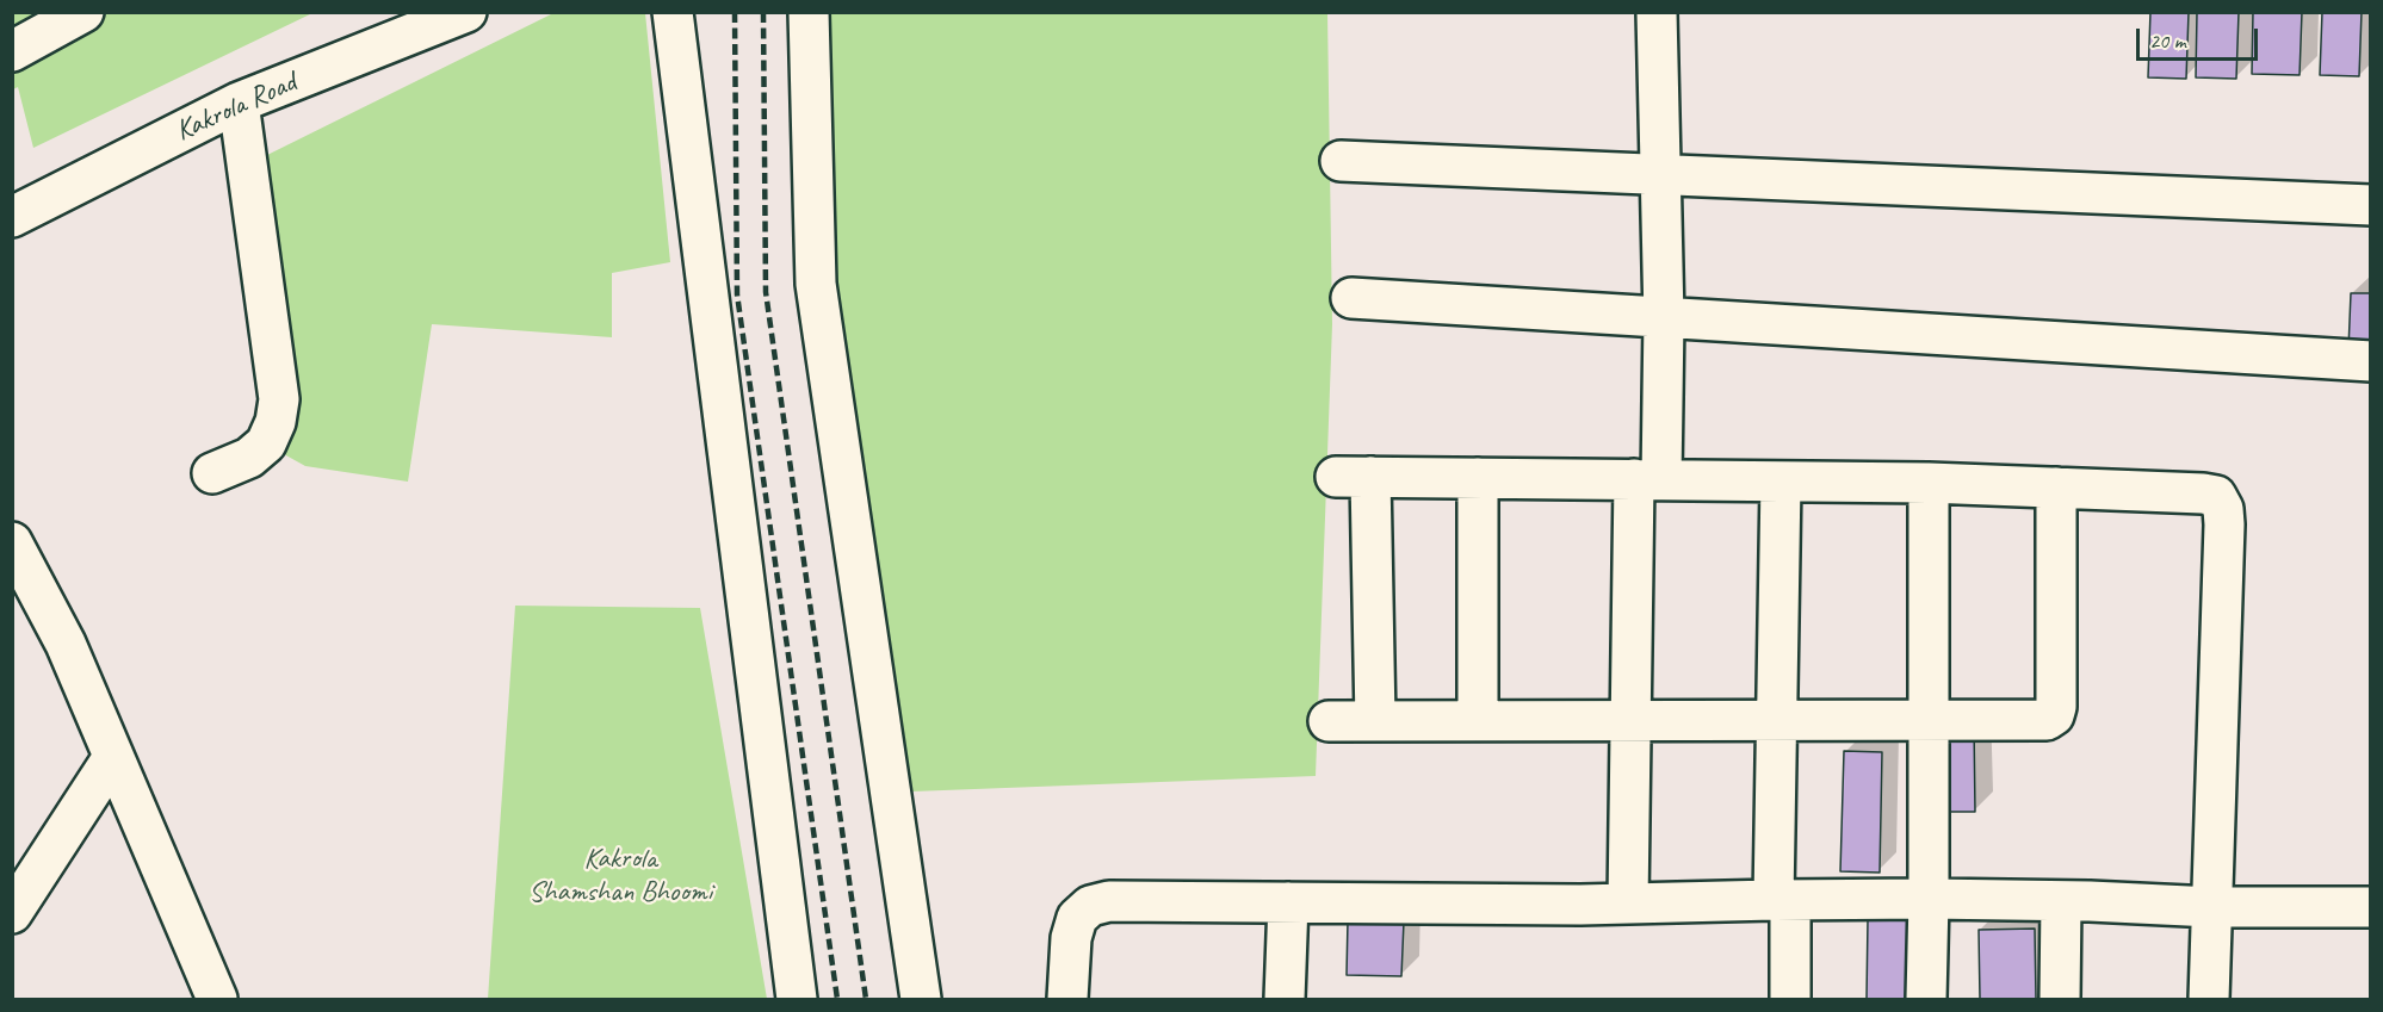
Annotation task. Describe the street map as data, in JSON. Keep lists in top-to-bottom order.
{
  "streets": {
    "street": ["Kakrola Road"]
  },
  "parks": ["Kakrola Shamshan Bhoomi"],
  "scale_bar": "20 m"
}
